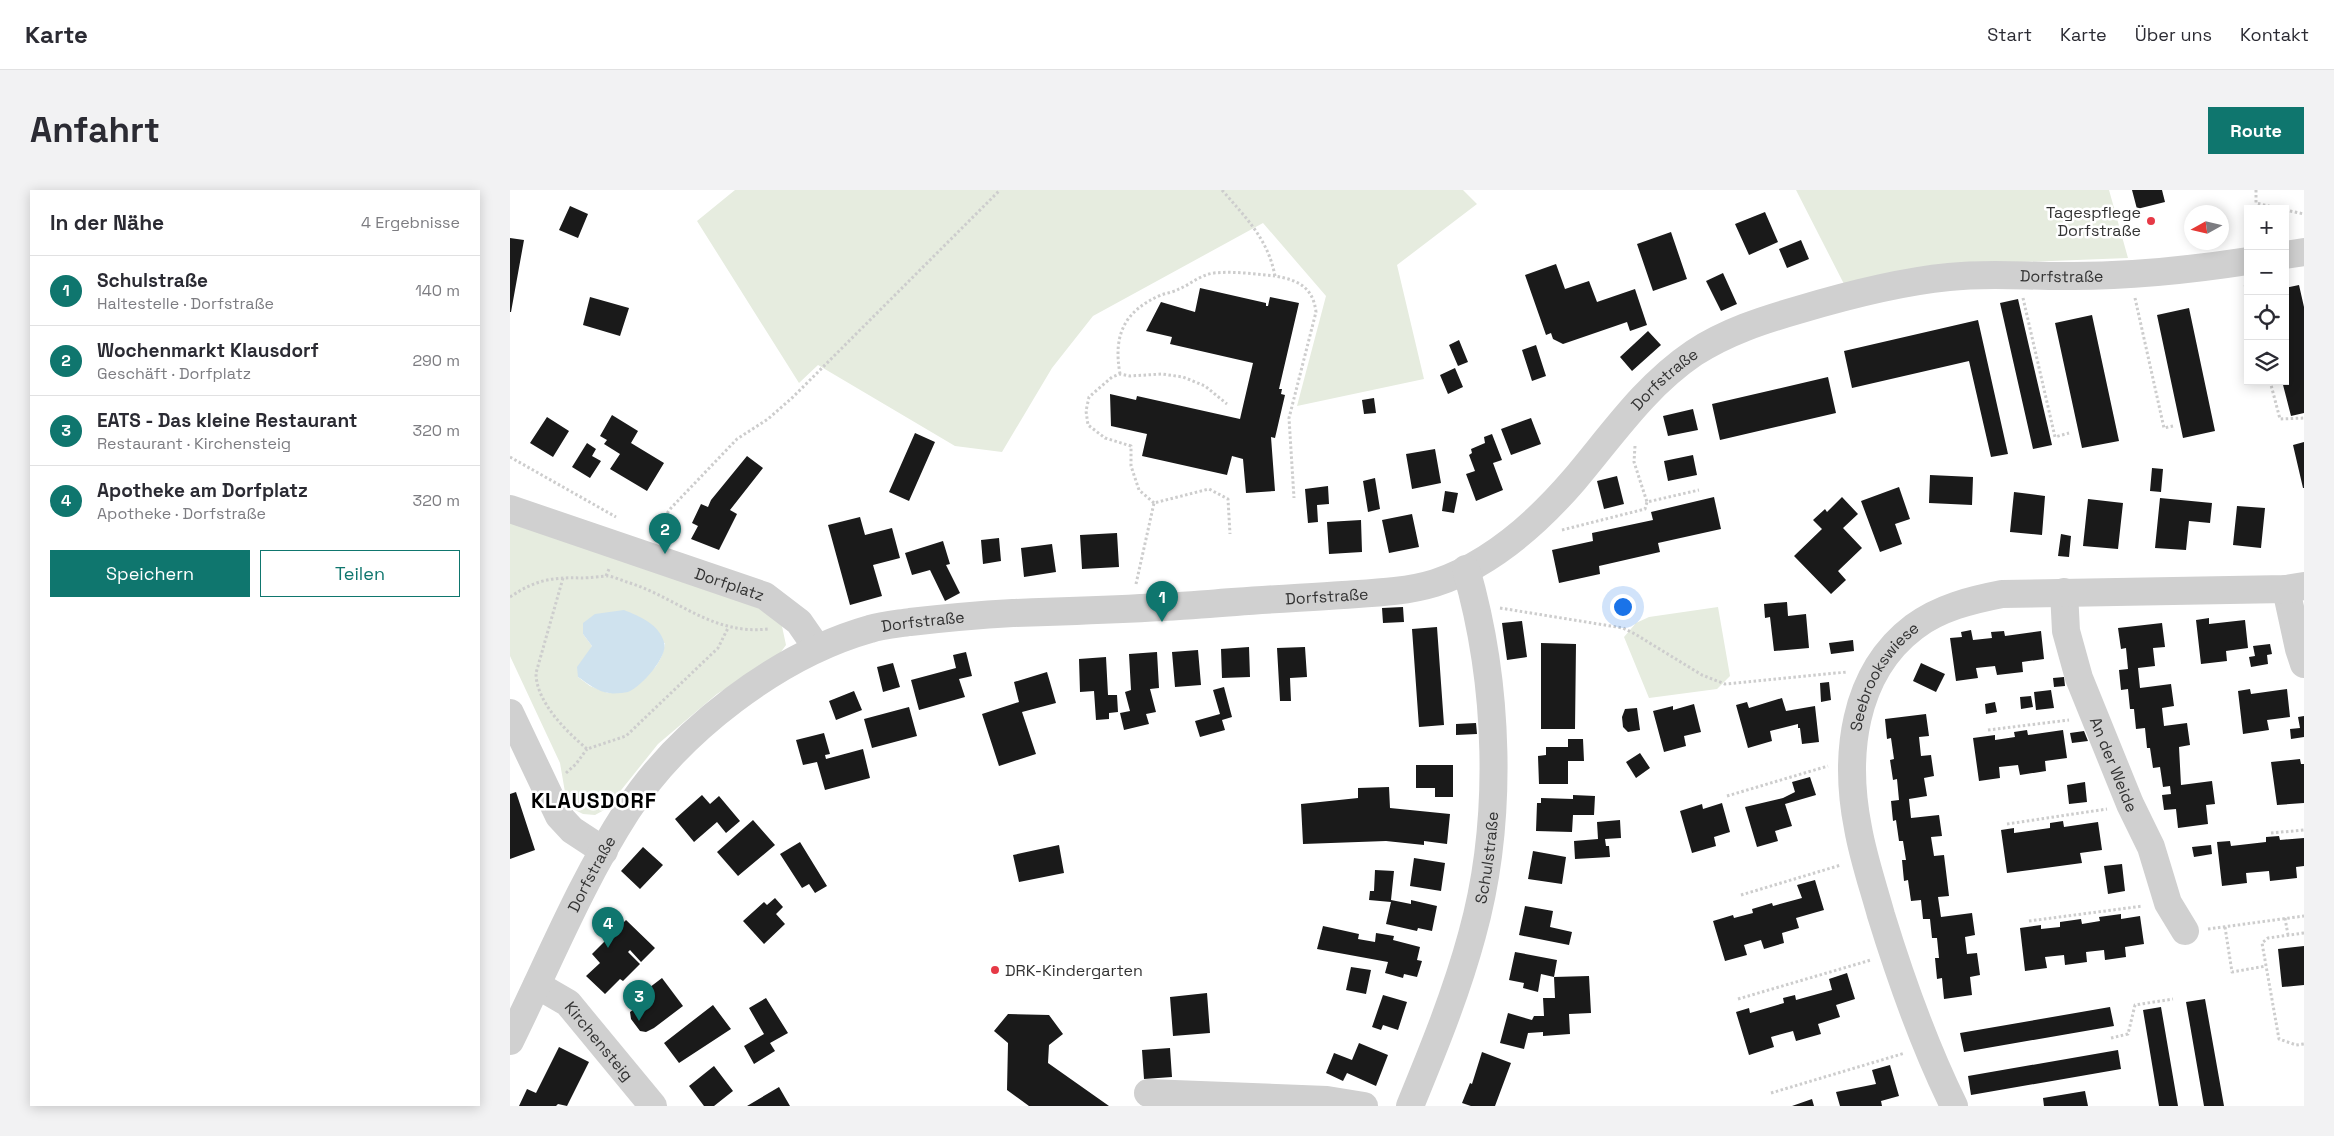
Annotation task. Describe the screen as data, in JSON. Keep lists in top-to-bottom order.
{
  "streets": {
    "street": [
      "Dorfstraße",
      "Dorfplatz",
      "Seebrookswiese",
      "An der Weide",
      "Schulstraße",
      "Kirchensteig"
    ]
  },
  "crossings": [
    ["Dorfstraße", "Dorfplatz"],
    ["Dorfstraße", "Schulstraße"],
    ["Dorfstraße", "Kirchensteig"],
    ["Seebrookswiese", "An der Weide"]
  ],
  "districts": ["KLAUSDORF"],
  "places": ["Tagespflege Dorfstraße", "DRK-Kindergarten"],
  "north": "left",
  "page": {
    "header": "Karte",
    "nav": [
      "Start",
      "Karte",
      "Über uns",
      "Kontakt"
    ],
    "buttons": [
      "Route",
      ["Speichern", "Teilen"]
    ],
    "title": "Anfahrt",
    "heading": ["In der Nähe", "4 Ergebnisse"],
    "map_buttons": ["+", "−"],
    "list": [
      {
        "mark": "1",
        "name": "Schulstraße",
        "note": "Haltestelle · Dorfstraße",
        "value": "140 m"
      },
      {
        "mark": "2",
        "name": "Wochenmarkt Klausdorf",
        "note": "Geschäft · Dorfplatz",
        "value": "290 m"
      },
      {
        "mark": "3",
        "name": "EATS - Das kleine Restaurant",
        "note": "Restaurant · Kirchensteig",
        "value": "320 m"
      },
      {
        "mark": "4",
        "name": "Apotheke am Dorfplatz",
        "note": "Apotheke · Dorfstraße",
        "value": "320 m"
      }
    ],
    "pins": [
      "2",
      "1",
      "4",
      "3"
    ]
  }
}
